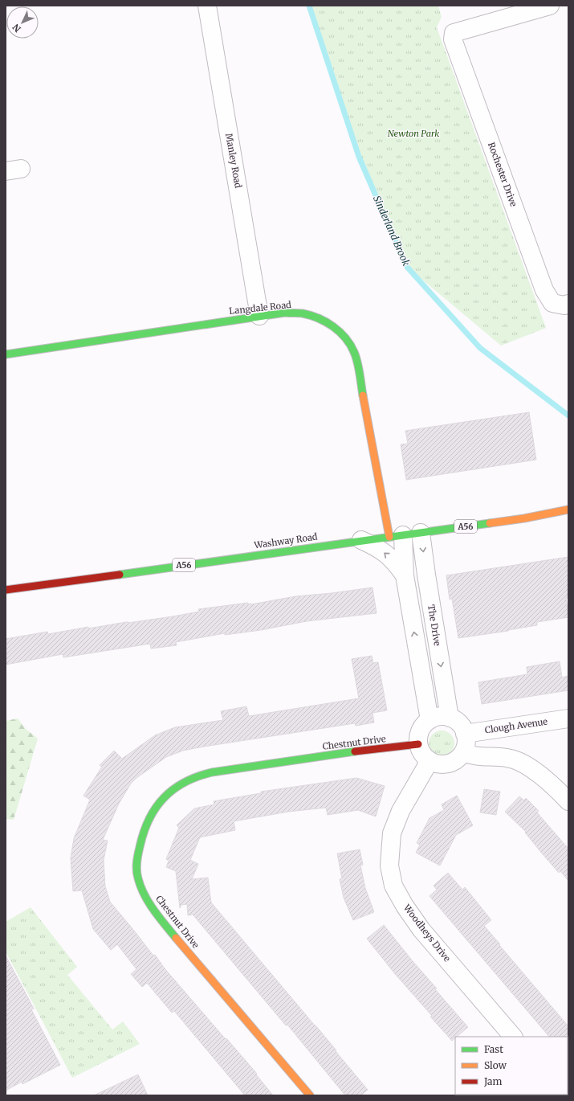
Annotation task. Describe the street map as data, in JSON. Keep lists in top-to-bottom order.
{
  "streets": {
    "main road": [
      "Langdale Road",
      "A56",
      "Washway Road",
      "Chestnut Drive"
    ],
    "street": [
      "Manley Road",
      "Rochester Drive",
      "The Drive",
      "Clough Avenue",
      "Woodheys Drive"
    ]
  },
  "crossings": [
    ["Manley Road", "Langdale Road"],
    ["Langdale Road", "Washway Road"],
    ["Washway Road", "The Drive"],
    ["The Drive", "Clough Avenue"],
    ["The Drive", "Chestnut Drive"],
    ["The Drive", "Woodheys Drive"],
    ["Clough Avenue", "Chestnut Drive"],
    ["Clough Avenue", "Woodheys Drive"],
    ["Chestnut Drive", "Woodheys Drive"]
  ],
  "water": ["Sinderland Brook"],
  "parks": ["Newton Park"],
  "legend": ["Fast", "Slow", "Jam"],
  "north": "bottom left"
}
